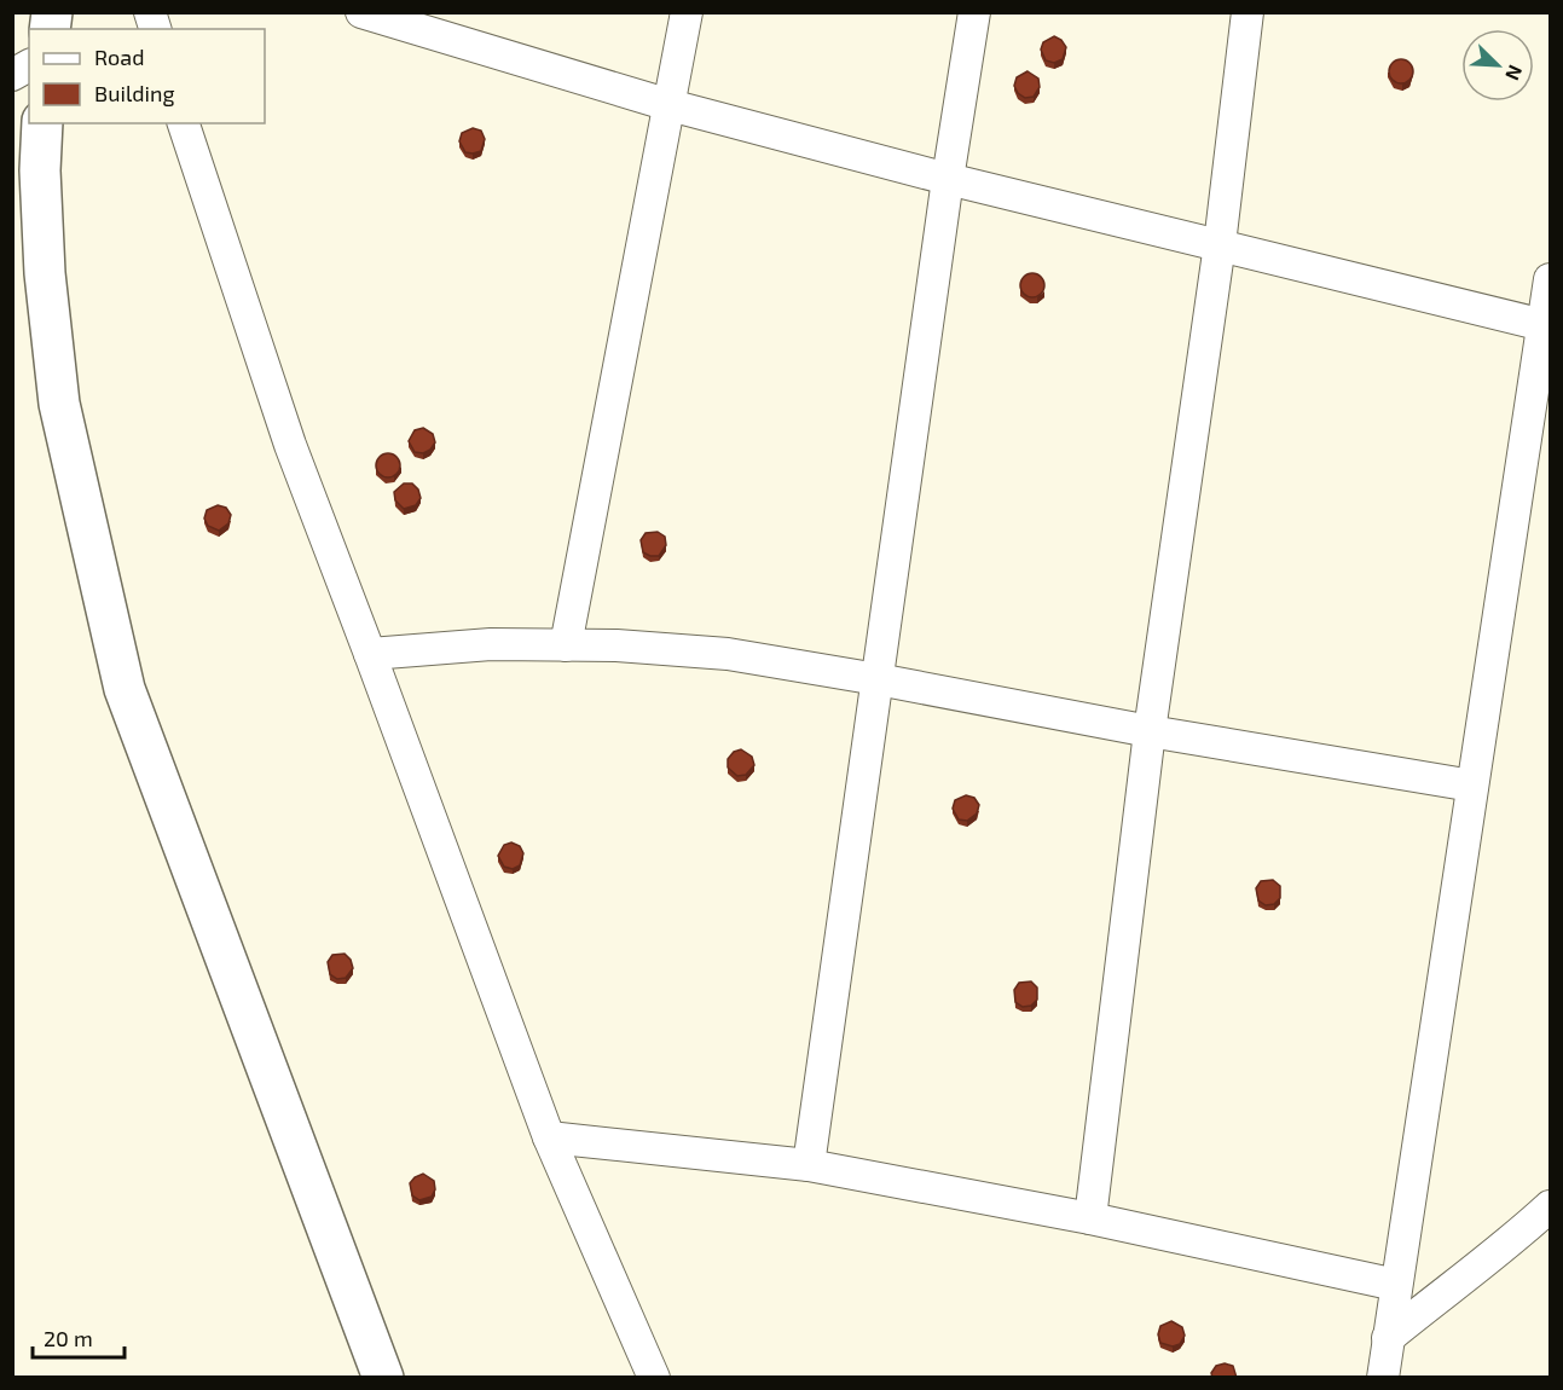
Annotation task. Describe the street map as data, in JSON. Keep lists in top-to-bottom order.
{
  "legend": ["Road", "Building"],
  "scale_bar": "20 m",
  "north": "bottom right"
}
